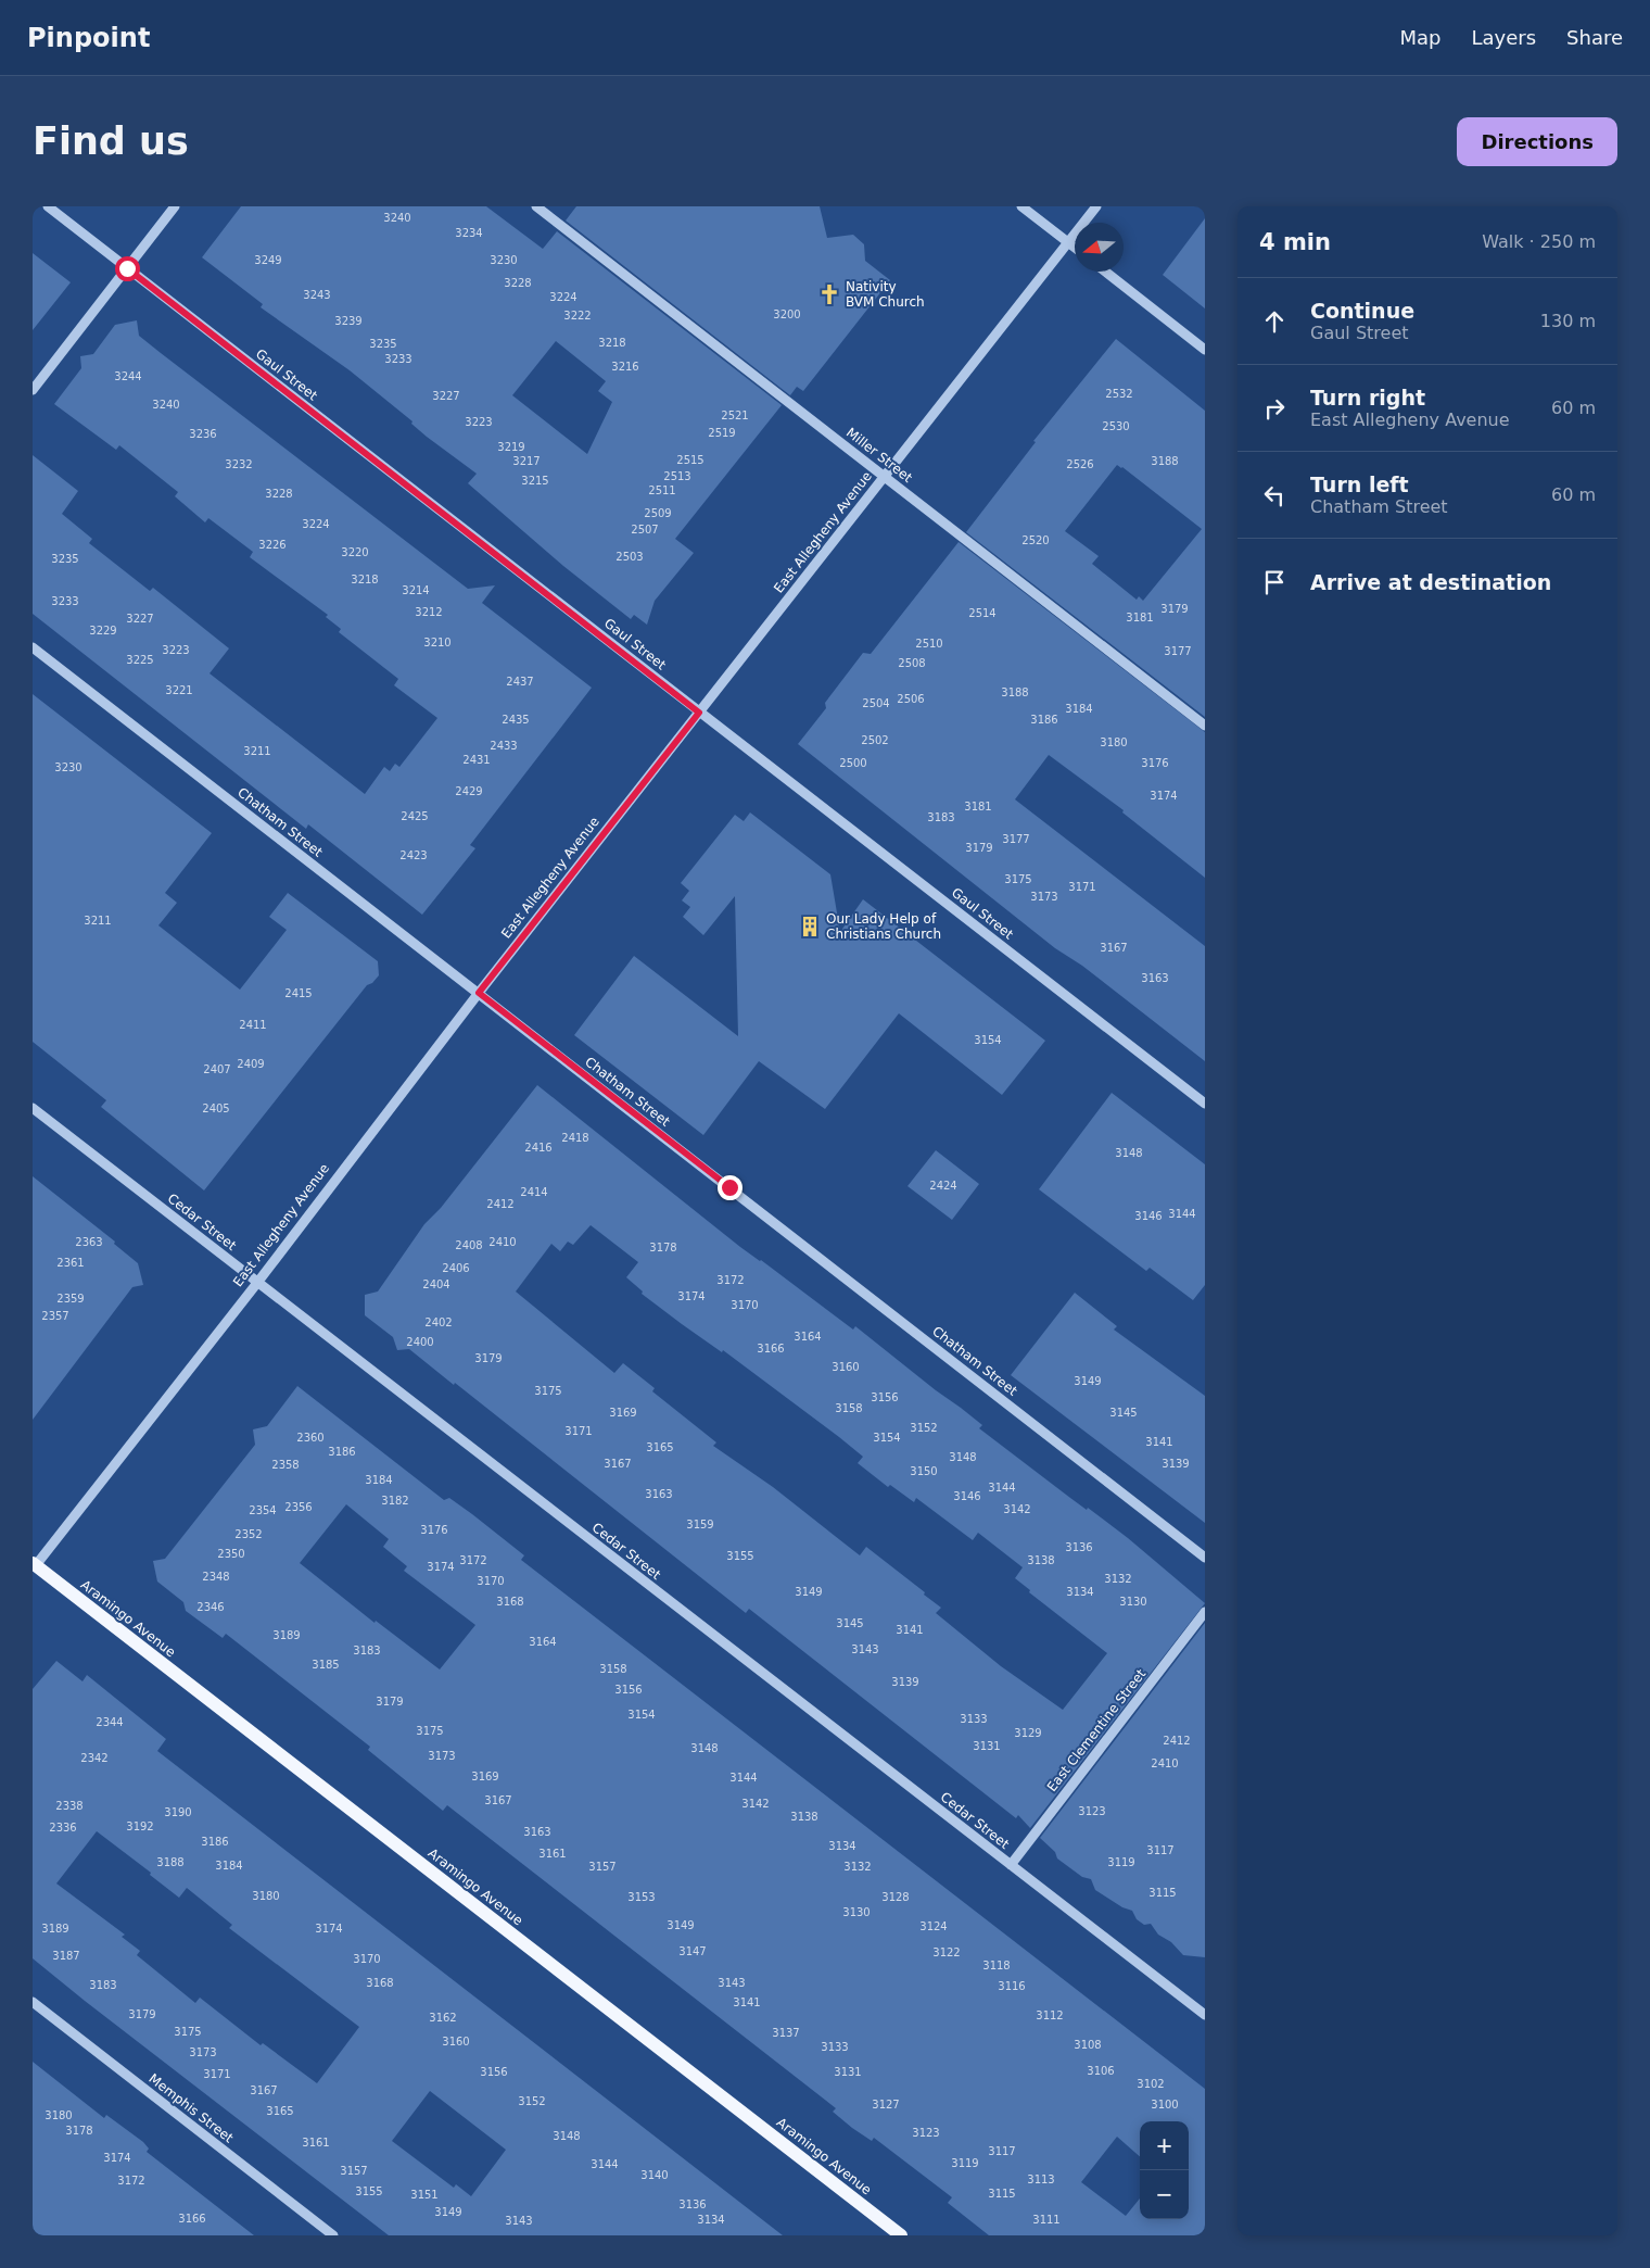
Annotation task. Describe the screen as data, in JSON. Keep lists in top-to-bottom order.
{
  "streets": {
    "main road": ["Aramingo Avenue"],
    "street": [
      "Gaul Street",
      "Miller Street",
      "East Allegheny Avenue",
      "Chatham Street",
      "Cedar Street",
      "East Clementine Street",
      "Memphis Street"
    ]
  },
  "crossings": [
    ["Gaul Street", "East Allegheny Avenue"],
    ["Miller Street", "East Allegheny Avenue"],
    ["East Allegheny Avenue", "Chatham Street"],
    ["East Allegheny Avenue", "Cedar Street"],
    ["East Allegheny Avenue", "Aramingo Avenue"],
    ["Cedar Street", "East Clementine Street"]
  ],
  "places": {
    "church": ["Nativity BVM Church"],
    "building": ["Our Lady Help of Christians Church"]
  },
  "house_numbers": [
    "3240",
    "3234",
    "3249",
    "3230",
    "3228",
    "3243",
    "3224",
    "3200",
    "3222",
    "3239",
    "3218",
    "3235",
    "3233",
    "3216",
    "3244",
    "2532",
    "3227",
    "3240",
    "2521",
    "3223",
    "2530",
    "2519",
    "3236",
    "3219",
    "2515",
    "3217",
    "3188",
    "3232",
    "2526",
    "2513",
    "3215",
    "2511",
    "3228",
    "2509",
    "3224",
    "2507",
    "2520",
    "3226",
    "3220",
    "2503",
    "3235",
    "3218",
    "3214",
    "3233",
    "3179",
    "3212",
    "2514",
    "3181",
    "3227",
    "3229",
    "3210",
    "2510",
    "3223",
    "3177",
    "3225",
    "2508",
    "2437",
    "3221",
    "3188",
    "2506",
    "2504",
    "3184",
    "2435",
    "3186",
    "2502",
    "3180",
    "2433",
    "3211",
    "2431",
    "2500",
    "3176",
    "3230",
    "2429",
    "3174",
    "3181",
    "2425",
    "3183",
    "3177",
    "3179",
    "2423",
    "3175",
    "3171",
    "3173",
    "3211",
    "3167",
    "3163",
    "2415",
    "2411",
    "3154",
    "2409",
    "2407",
    "2405",
    "2418",
    "2416",
    "3148",
    "2424",
    "2414",
    "2412",
    "3144",
    "3146",
    "2363",
    "2410",
    "2408",
    "3178",
    "2361",
    "2406",
    "3172",
    "2404",
    "3174",
    "2359",
    "3170",
    "2357",
    "2402",
    "3164",
    "2400",
    "3166",
    "3179",
    "3160",
    "3149",
    "3175",
    "3156",
    "3158",
    "3169",
    "3145",
    "3152",
    "3171",
    "2360",
    "3154",
    "3141",
    "3165",
    "3186",
    "3148",
    "3167",
    "3139",
    "2358",
    "3150",
    "3184",
    "3144",
    "3163",
    "3146",
    "3182",
    "2356",
    "3142",
    "2354",
    "3159",
    "3176",
    "2352",
    "3136",
    "2350",
    "3155",
    "3172",
    "3138",
    "3174",
    "2348",
    "3132",
    "3170",
    "3149",
    "3134",
    "3168",
    "3130",
    "2346",
    "3145",
    "3141",
    "3189",
    "3164",
    "3143",
    "3183",
    "3185",
    "3158",
    "3139",
    "3156",
    "3179",
    "3154",
    "3133",
    "2344",
    "3175",
    "3129",
    "2412",
    "3131",
    "3148",
    "3173",
    "2342",
    "2410",
    "3169",
    "3144",
    "3167",
    "3142",
    "2338",
    "3123",
    "3190",
    "3138",
    "3192",
    "2336",
    "3163",
    "3186",
    "3134",
    "3117",
    "3161",
    "3188",
    "3119",
    "3184",
    "3157",
    "3132",
    "3115",
    "3180",
    "3153",
    "3128",
    "3130",
    "3149",
    "3124",
    "3189",
    "3174",
    "3147",
    "3122",
    "3187",
    "3170",
    "3118",
    "3168",
    "3143",
    "3183",
    "3116",
    "3141",
    "3179",
    "3112",
    "3162",
    "3175",
    "3137",
    "3160",
    "3108",
    "3133",
    "3173",
    "3106",
    "3156",
    "3131",
    "3171",
    "3102",
    "3167",
    "3152",
    "3127",
    "3100",
    "3165",
    "3180",
    "3178",
    "3123",
    "3148",
    "3161",
    "3117",
    "3174",
    "3119",
    "3144",
    "3157",
    "3140",
    "3113",
    "3172",
    "3155",
    "3115",
    "3151",
    "3136",
    "3149",
    "3166",
    "3134",
    "3111",
    "3143"
  ],
  "north": "left",
  "page": {
    "header": "Pinpoint",
    "nav": ["Map", "Layers", "Share"],
    "buttons": "Directions",
    "title": "Find us",
    "heading": ["4 min", "Walk · 250 m"],
    "list": [
      ["Continue", "Gaul Street", "130 m"],
      ["Turn right", "East Allegheny Avenue", "60 m"],
      ["Turn left", "Chatham Street", "60 m"],
      "Arrive at destination"
    ],
    "map_buttons": ["+", "−"]
  }
}
